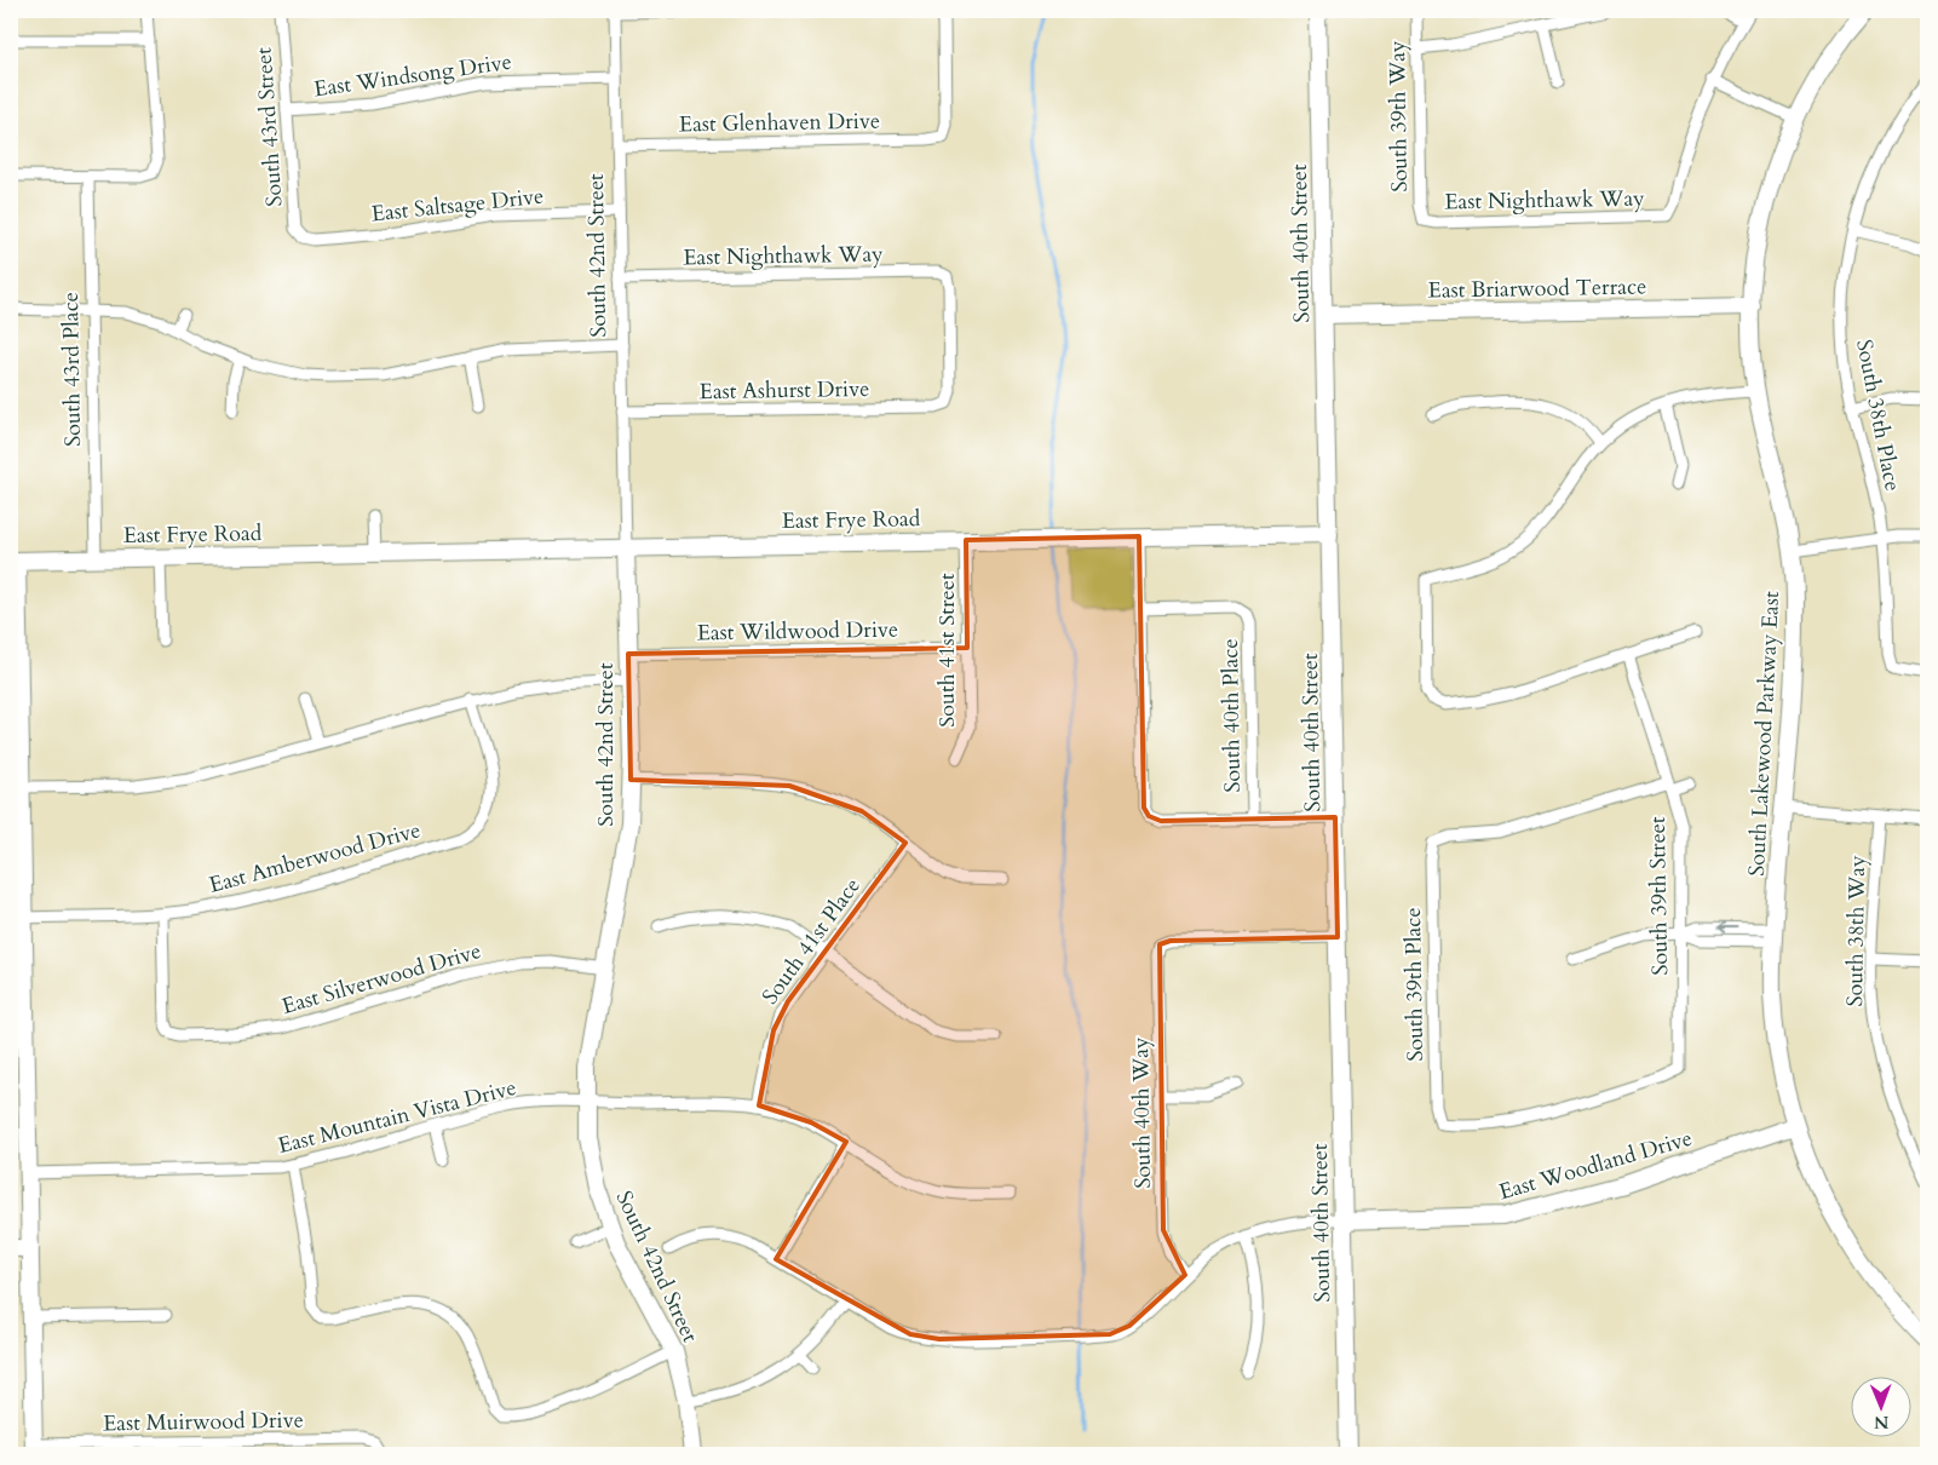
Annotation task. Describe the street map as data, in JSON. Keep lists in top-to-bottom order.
{
  "streets": {
    "street": [
      "East Windsong Drive",
      "South 39th Way",
      "East Glenhaven Drive",
      "South 43rd Street",
      "East Nighthawk Way",
      "East Saltsage Drive",
      "South 40th Street",
      "South 42nd Street",
      "East Briarwood Terrace",
      "South 43rd Place",
      "East Ashurst Drive",
      "South 38th Place",
      "East Frye Road",
      "East Wildwood Drive",
      "South 41st Street",
      "South 40th Place",
      "South Lakewood Parkway East",
      "East Amberwood Drive",
      "South 39th Street",
      "South 38th Way",
      "South 41st Place",
      "East Silverwood Drive",
      "South 39th Place",
      "South 40th Way",
      "East Mountain Vista Drive",
      "East Woodland Drive",
      "East Muirwood Drive"
    ]
  },
  "crossings": [
    ["East Windsong Drive", "South 43rd Street"],
    ["East Windsong Drive", "South 42nd Street"],
    ["South 39th Way", "East Nighthawk Way"],
    ["East Glenhaven Drive", "South 42nd Street"],
    ["South 43rd Street", "East Saltsage Drive"],
    ["East Nighthawk Way", "South 42nd Street"],
    ["East Nighthawk Way", "East Ashurst Drive"],
    ["East Saltsage Drive", "South 42nd Street"],
    ["South 40th Street", "East Briarwood Terrace"],
    ["South 40th Street", "East Frye Road"],
    ["South 40th Street", "South 40th Way"],
    ["South 40th Street", "East Woodland Drive"],
    ["South 42nd Street", "East Ashurst Drive"],
    ["South 42nd Street", "East Frye Road"],
    ["South 42nd Street", "East Wildwood Drive"],
    ["South 42nd Street", "East Silverwood Drive"],
    ["South 42nd Street", "East Mountain Vista Drive"],
    ["East Briarwood Terrace", "South Lakewood Parkway East"],
    ["South 43rd Place", "East Frye Road"],
    ["East Frye Road", "South 41st Street"],
    ["East Wildwood Drive", "South 41st Street"],
    ["South Lakewood Parkway East", "East Woodland Drive"],
    ["East Amberwood Drive", "East Silverwood Drive"],
    ["South 39th Street", "South 39th Place"],
    ["South 41st Place", "East Mountain Vista Drive"],
    ["South 40th Way", "East Woodland Drive"]
  ],
  "north": "bottom"
}
